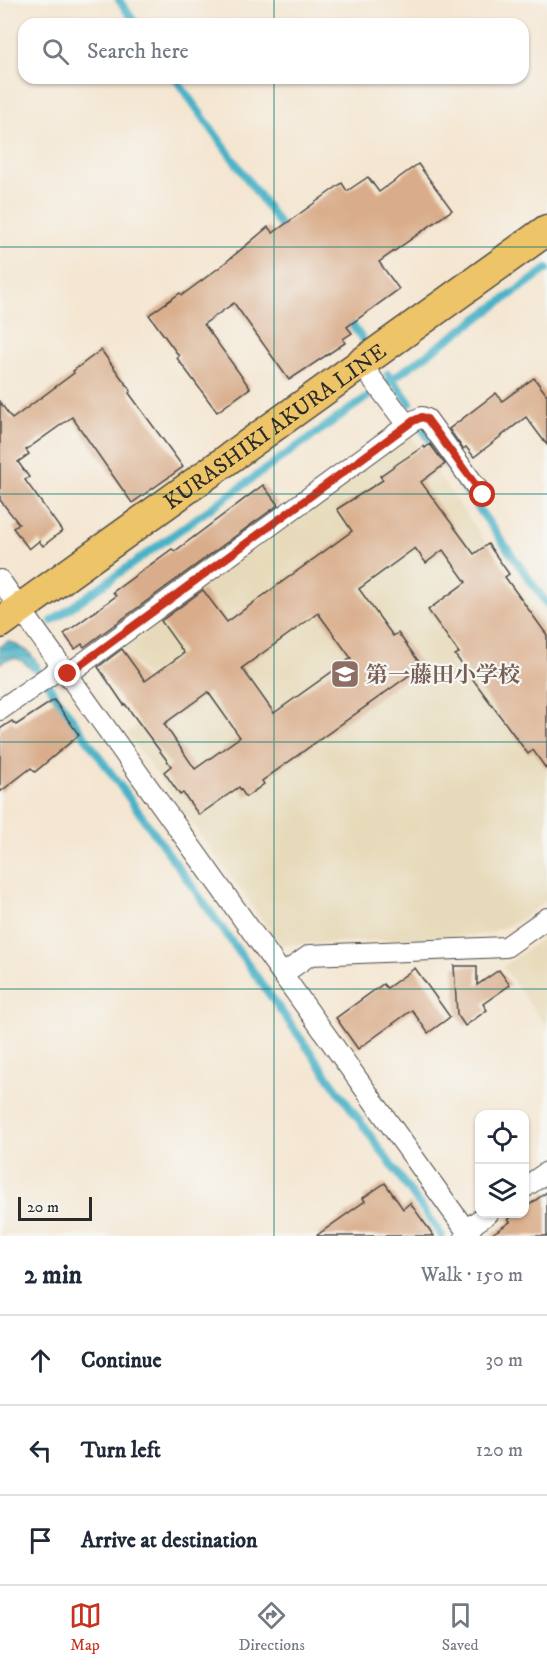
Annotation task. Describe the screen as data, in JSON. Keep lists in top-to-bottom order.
{
  "streets": {
    "main road": ["KURASHIKI AKURA LINE"]
  },
  "places": {
    "school or university": ["第一藤田小学校"]
  },
  "scale_bar": "20 m",
  "page": {
    "search": "Search here",
    "scale": "20 m",
    "heading": ["2 min", "Walk · 150 m"],
    "list": [
      ["Continue", "30 m"],
      ["Turn left", "120 m"],
      "Arrive at destination"
    ],
    "nav": ["Map", "Directions", "Saved"]
  }
}
